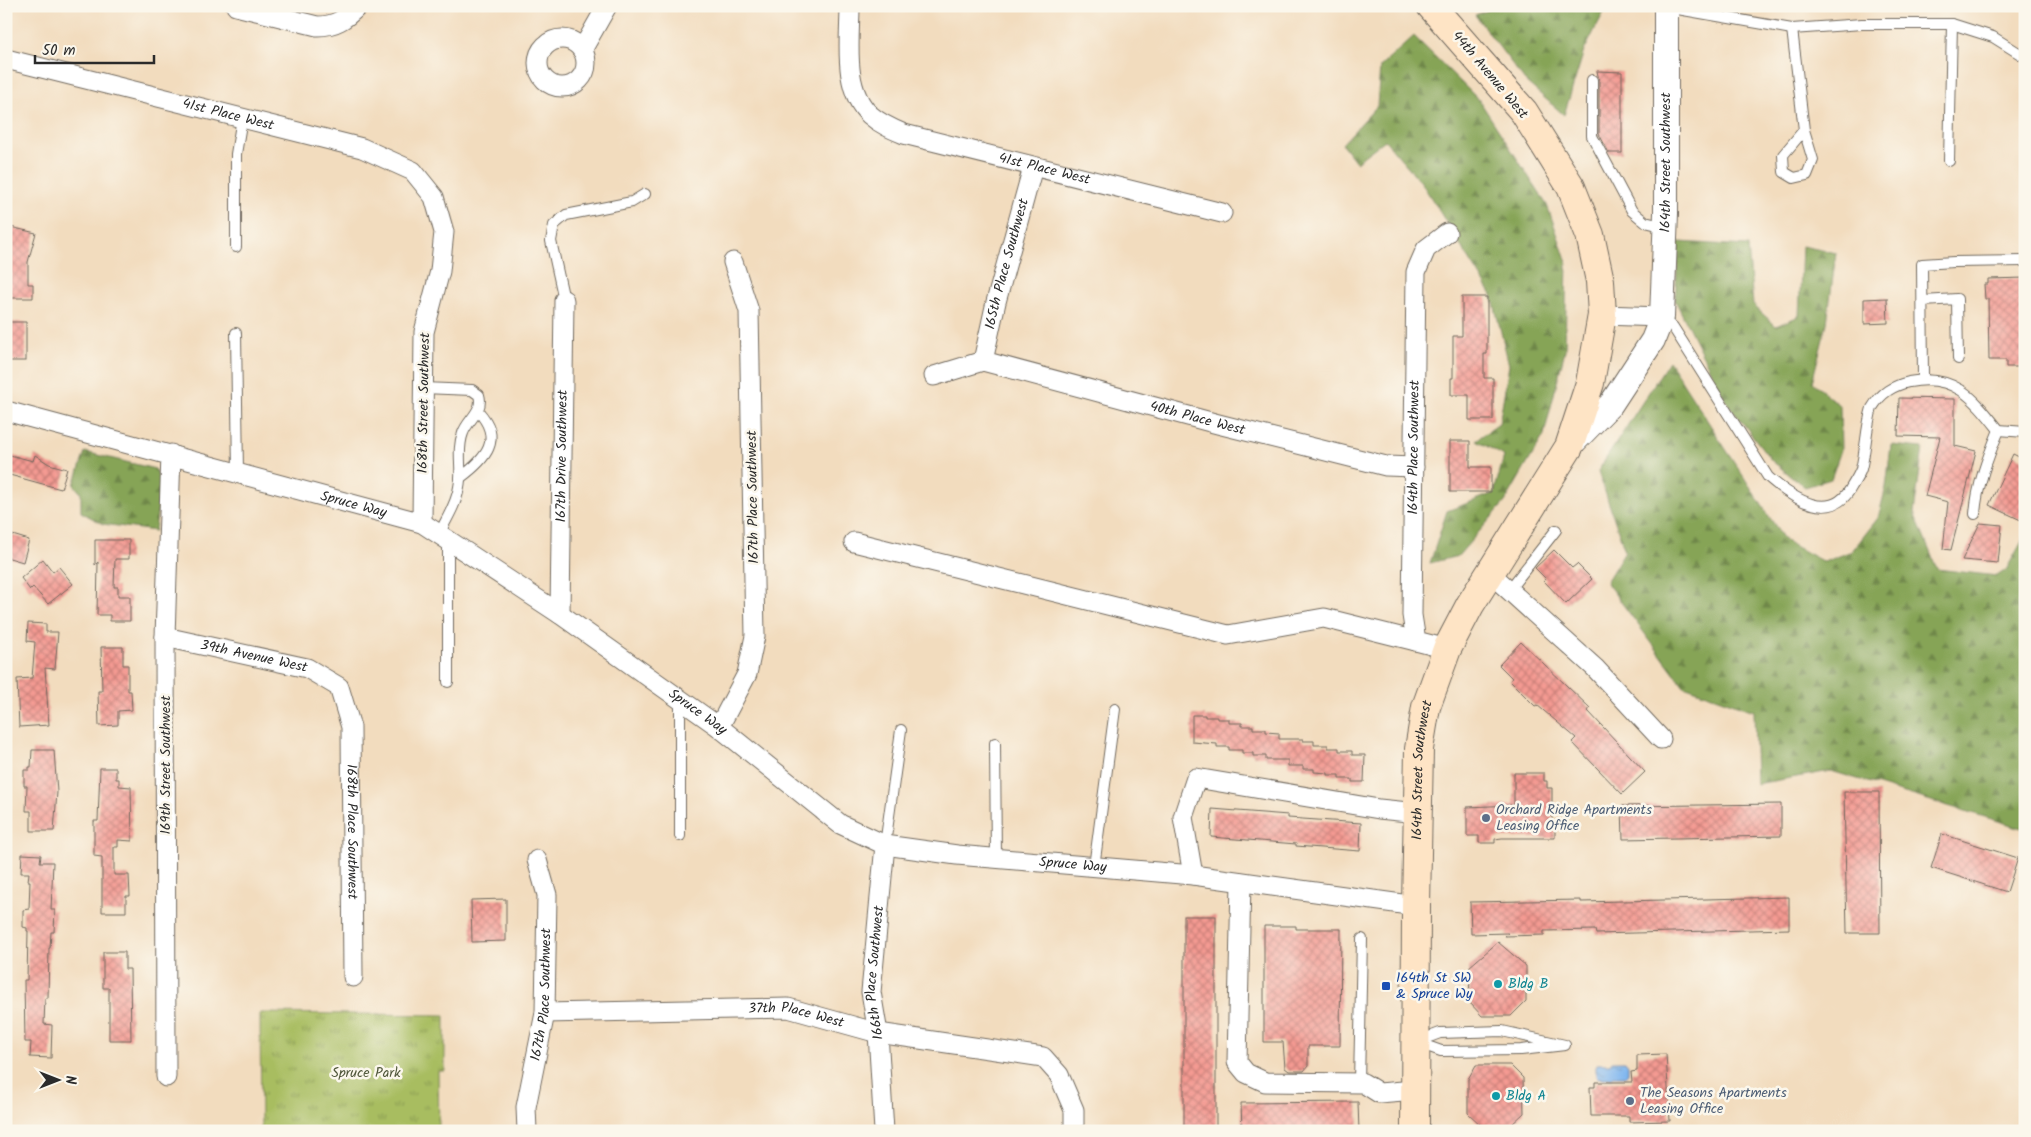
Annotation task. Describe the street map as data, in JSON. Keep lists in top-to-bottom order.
{
  "streets": {
    "main road": ["44th Avenue West", "164th Street Southwest"],
    "street": [
      "41st Place West",
      "165th Place Southwest",
      "168th Street Southwest",
      "40th Place West",
      "164th Place Southwest",
      "167th Drive Southwest",
      "167th Place Southwest",
      "Spruce Way",
      "39th Avenue West",
      "169th Street Southwest",
      "168th Place Southwest",
      "166th Place Southwest",
      "37th Place West"
    ]
  },
  "crossings": [
    ["44th Avenue West", "164th Street Southwest"],
    ["41st Place West", "165th Place Southwest"],
    ["41st Place West", "168th Street Southwest"],
    ["164th Street Southwest", "Spruce Way"],
    ["165th Place Southwest", "40th Place West"],
    ["168th Street Southwest", "Spruce Way"],
    ["40th Place West", "164th Place Southwest"],
    ["167th Drive Southwest", "Spruce Way"],
    ["167th Place Southwest", "Spruce Way"],
    ["167th Place Southwest", "37th Place West"],
    ["Spruce Way", "169th Street Southwest"],
    ["Spruce Way", "166th Place Southwest"],
    ["39th Avenue West", "169th Street Southwest"],
    ["39th Avenue West", "168th Place Southwest"],
    ["166th Place Southwest", "37th Place West"]
  ],
  "parks": ["Spruce Park"],
  "places": {
    "other": [
      "Orchard Ridge Apartments Leasing Office",
      "Bldg B",
      "Bldg A",
      "The Seasons Apartments Leasing Office"
    ],
    "transit": ["164th St SW & Spruce Wy"]
  },
  "scale_bar": "50 m",
  "north": "right"
}
